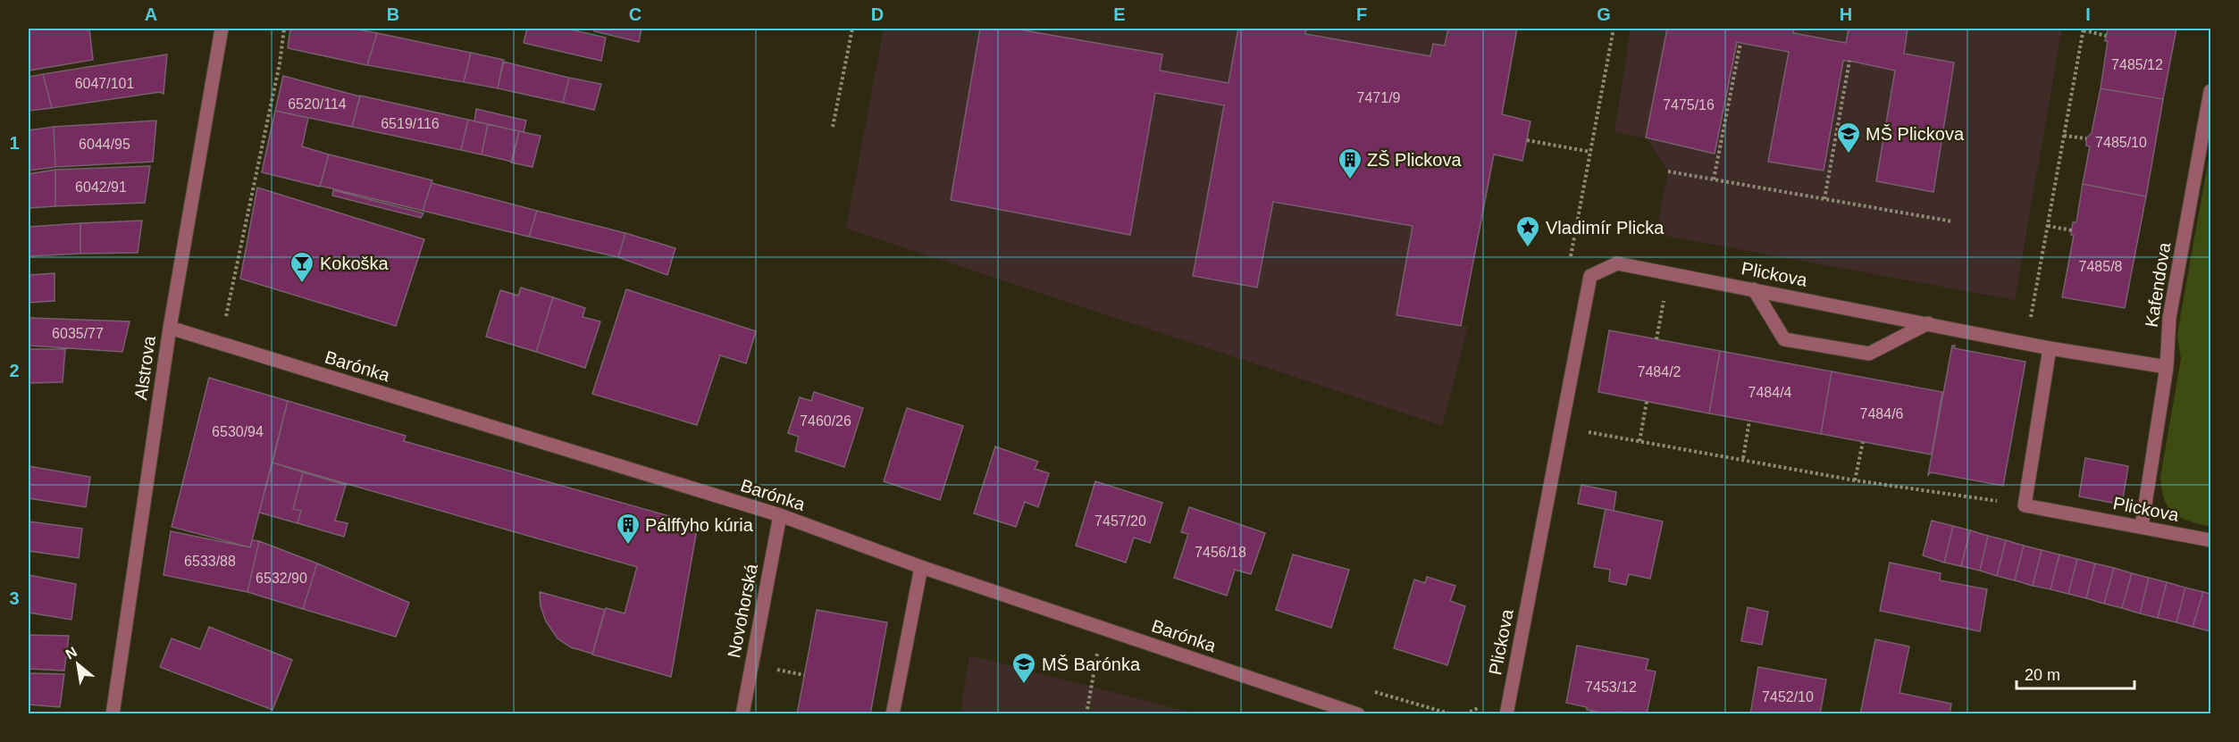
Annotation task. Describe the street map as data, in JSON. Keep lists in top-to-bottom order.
{
  "streets": {
    "street": [
      "Plickova",
      "Kafendova",
      "Barónka",
      "Alstrova",
      "Novohorská"
    ]
  },
  "crossings": [
    ["Plickova", "Kafendova"],
    ["Barónka", "Alstrova"],
    ["Barónka", "Novohorská"]
  ],
  "places": {
    "school or university": ["MŠ Plickova", "MŠ Barónka"],
    "building": ["ZŠ Plickova", "Pálffyho kúria"],
    "place": ["Vladimír Plicka"],
    "bar": ["Kokoška"]
  },
  "house_numbers": [
    "7485/12",
    "6047/101",
    "7471/9",
    "6520/114",
    "7475/16",
    "6519/116",
    "7485/10",
    "6044/95",
    "6042/91",
    "7485/8",
    "6035/77",
    "7484/2",
    "7484/4",
    "7484/6",
    "7460/26",
    "6530/94",
    "7457/20",
    "7456/18",
    "6533/88",
    "6532/90",
    "7453/12",
    "7452/10"
  ],
  "scale_bar": "20 m",
  "north": "top left",
  "grid": {
    "columns": [
      "A",
      "B",
      "C",
      "D",
      "E",
      "F",
      "G",
      "H",
      "I"
    ],
    "rows": ["1", "2", "3"]
  }
}
